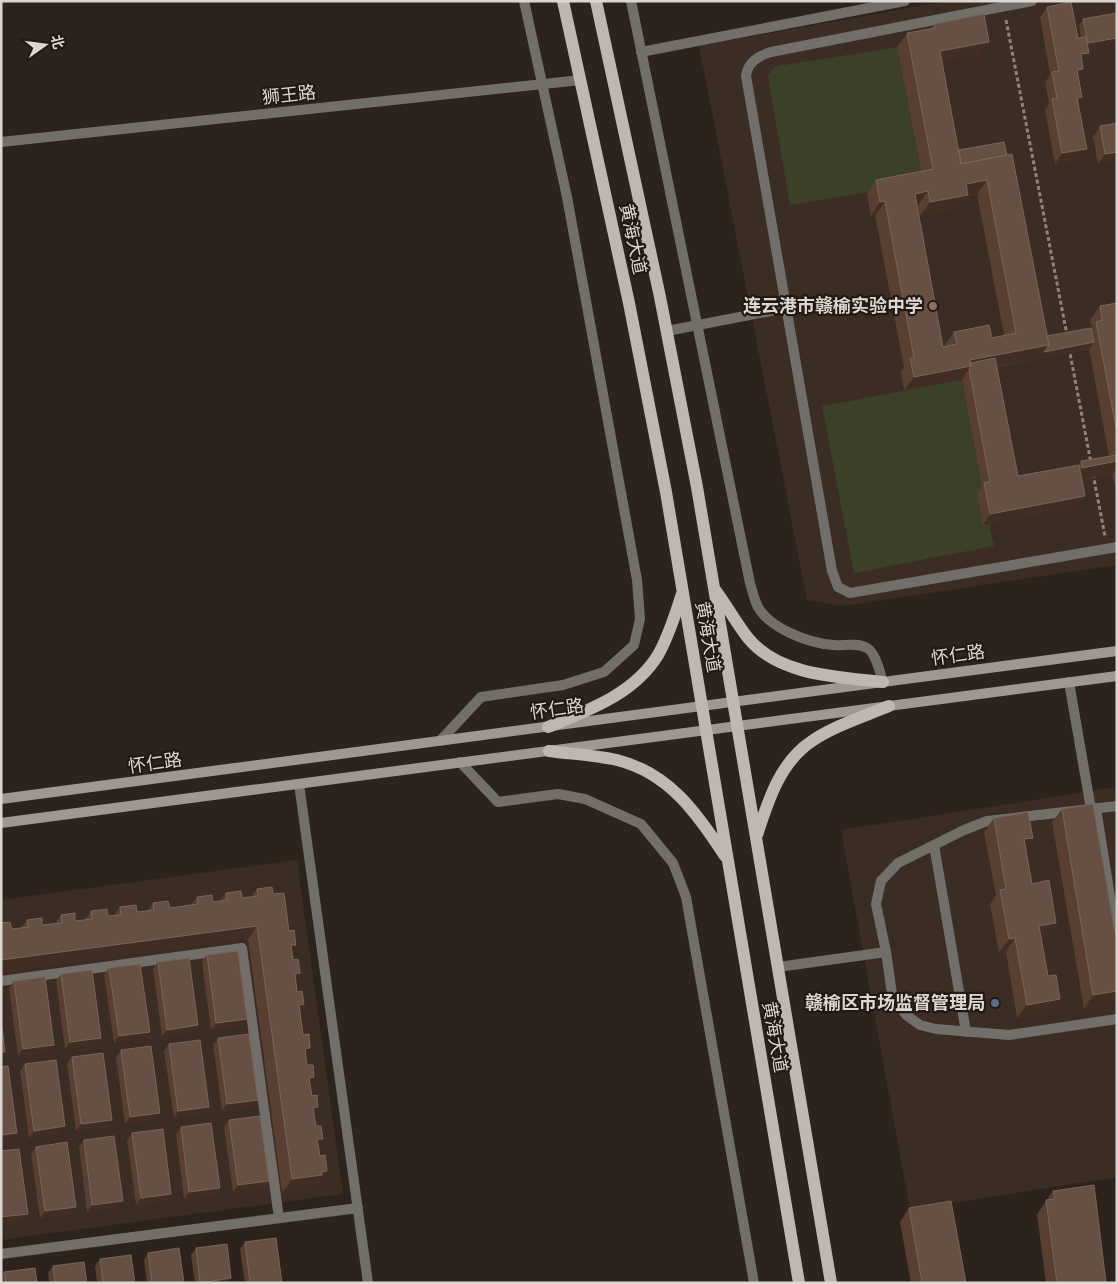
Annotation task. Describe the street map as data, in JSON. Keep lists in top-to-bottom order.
{
  "streets": {
    "main road": ["黄海大道", "怀仁路"],
    "street": ["狮王路"]
  },
  "crossings": [
    ["狮王路", "黄海大道"],
    ["黄海大道", "怀仁路"]
  ],
  "places": ["连云港市赣榆实验中学", "赣榆区市场监督管理局"],
  "north": "right"
}
